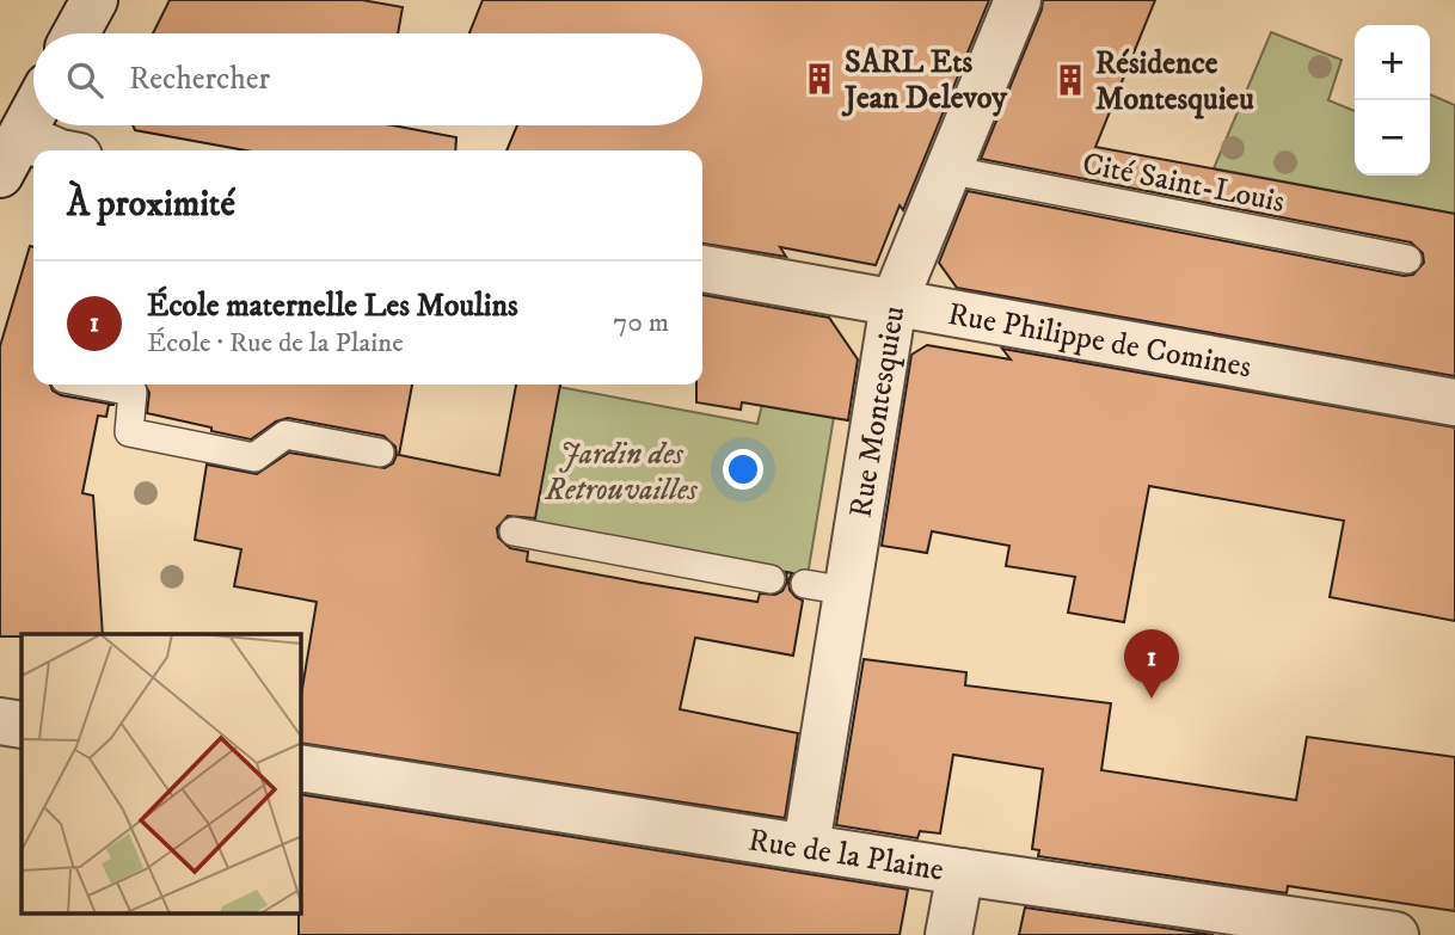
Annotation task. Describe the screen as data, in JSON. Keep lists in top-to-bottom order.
{
  "streets": {
    "street": ["Rue Philippe de Comines", "Rue Montesquieu", "Rue de la Plaine"],
    "lane": ["Cité Saint-Louis"]
  },
  "crossings": [
    ["Cité Saint-Louis", "Rue Montesquieu"],
    ["Rue Philippe de Comines", "Rue Montesquieu"],
    ["Rue Montesquieu", "Rue de la Plaine"]
  ],
  "parks": ["Jardin des Retrouvailles"],
  "places": {
    "building": ["SARL Ets Jean Delevoy", "Résidence Montesquieu"]
  },
  "page": {
    "map_buttons": ["+", "−"],
    "search": "Rechercher",
    "heading": "À proximité",
    "list": [
      {
        "mark": "1",
        "name": "École maternelle Les Moulins",
        "note": "École · Rue de la Plaine",
        "value": "70 m"
      }
    ],
    "pins": "1"
  }
}
